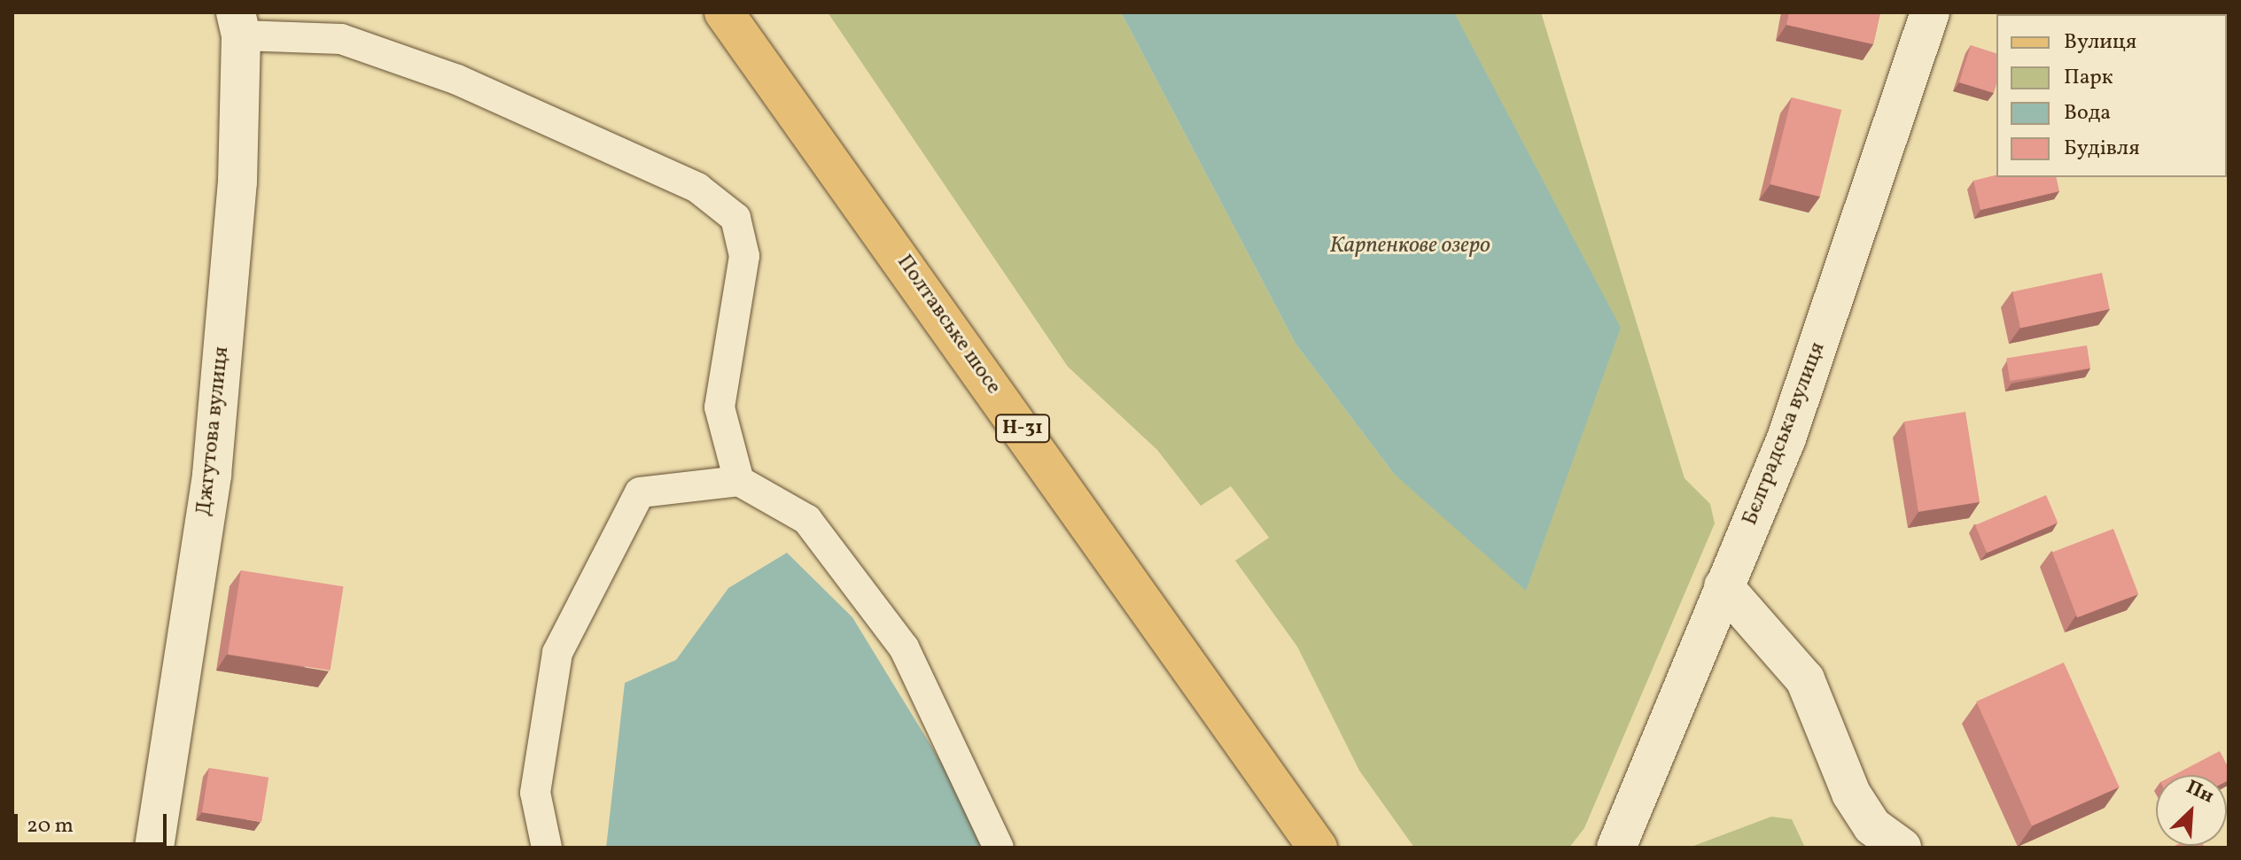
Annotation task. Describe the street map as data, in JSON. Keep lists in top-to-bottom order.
{
  "streets": {
    "main road": ["Полтавське шосе", "Н-31"],
    "street": ["Джгутова вулиця", "Бєлградська вулиця"]
  },
  "water": ["Карпенкове озеро"],
  "legend": [
    "Вулиця",
    "Парк",
    "Вода",
    "Будівля"
  ],
  "scale_bar": "20 m",
  "north": "top right"
}
